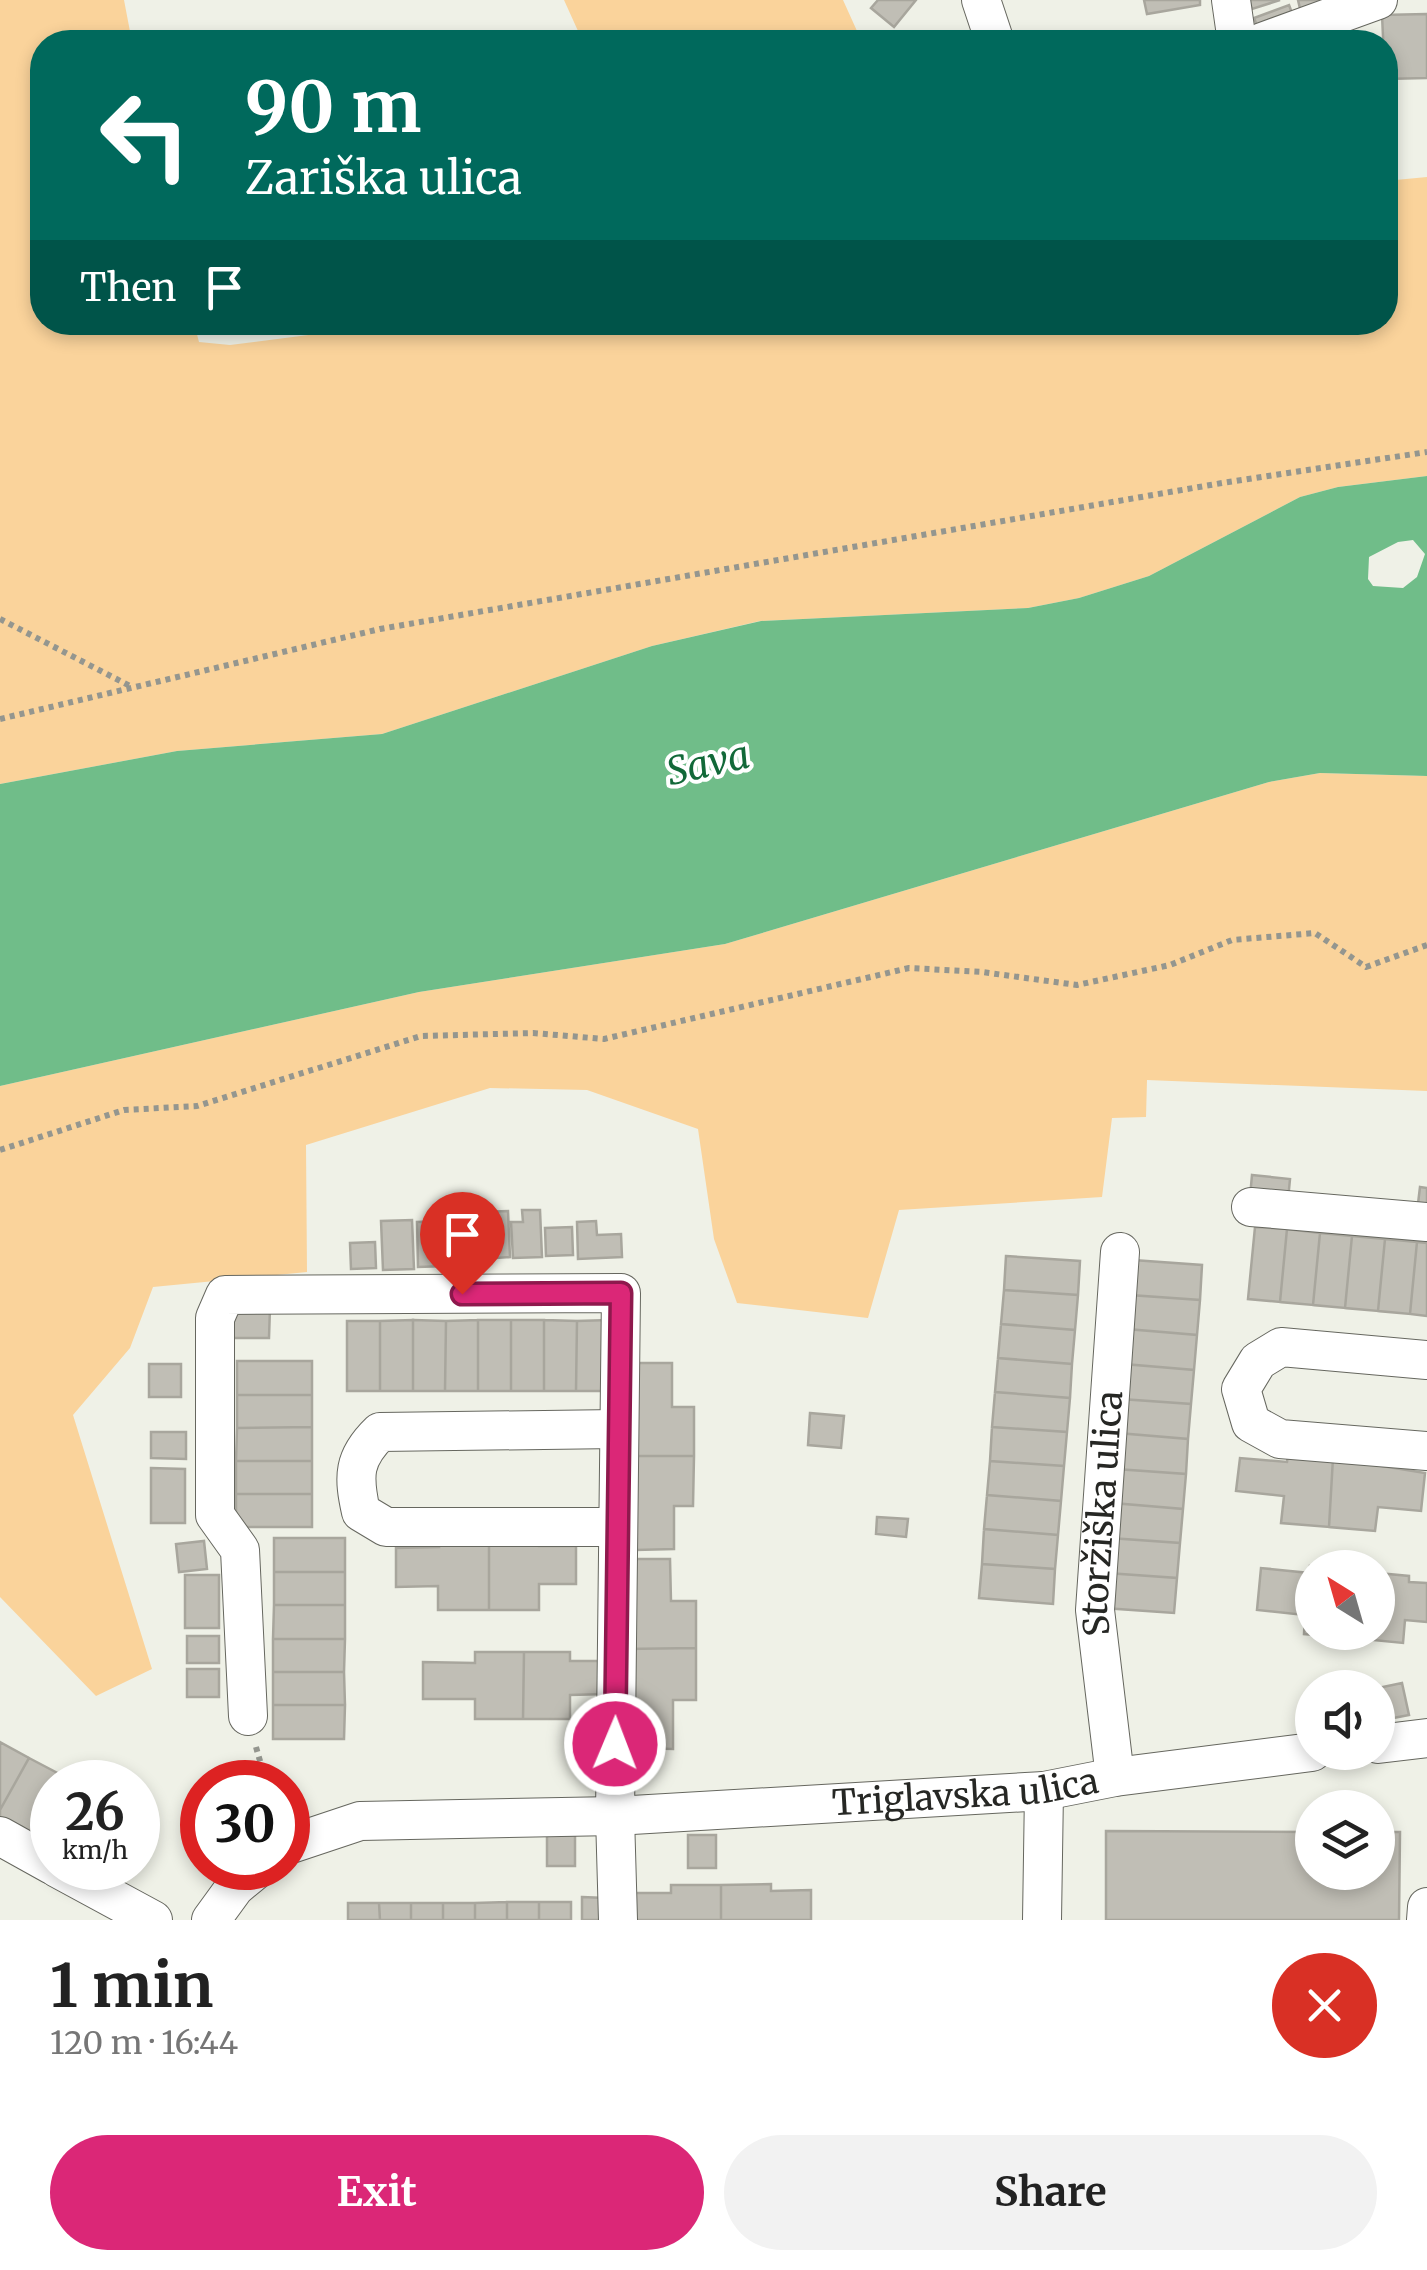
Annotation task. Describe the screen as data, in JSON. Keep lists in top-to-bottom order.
{
  "streets": {
    "street": ["Storžiška ulica", "Triglavska ulica"]
  },
  "crossings": [
    ["Storžiška ulica", "Triglavska ulica"]
  ],
  "water": ["Sava"],
  "north": "top left",
  "page": {
    "turn": ["90 m", "Zariška ulica"],
    "then": "Then",
    "speed": "26 km/h",
    "limit": "30",
    "heading": ["1 min", "120 m · 16:44"],
    "buttons": ["Exit", "Share"]
  }
}
